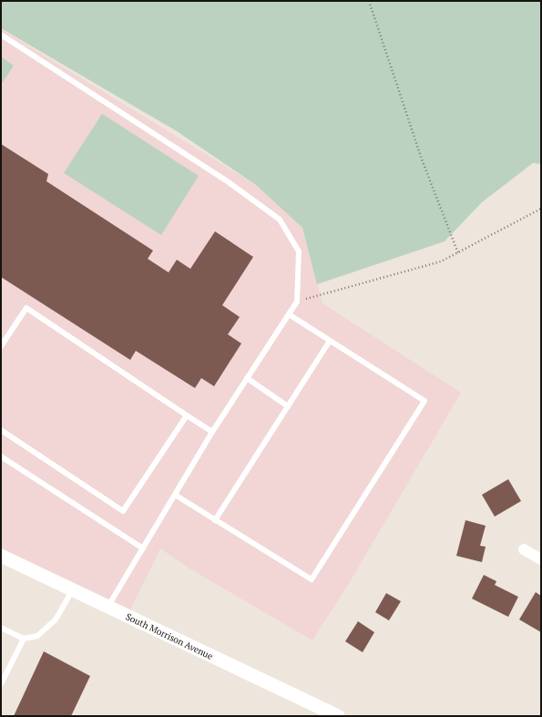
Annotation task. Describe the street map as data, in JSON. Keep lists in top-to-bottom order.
{
  "streets": {
    "street": ["South Morrison Avenue"]
  }
}
